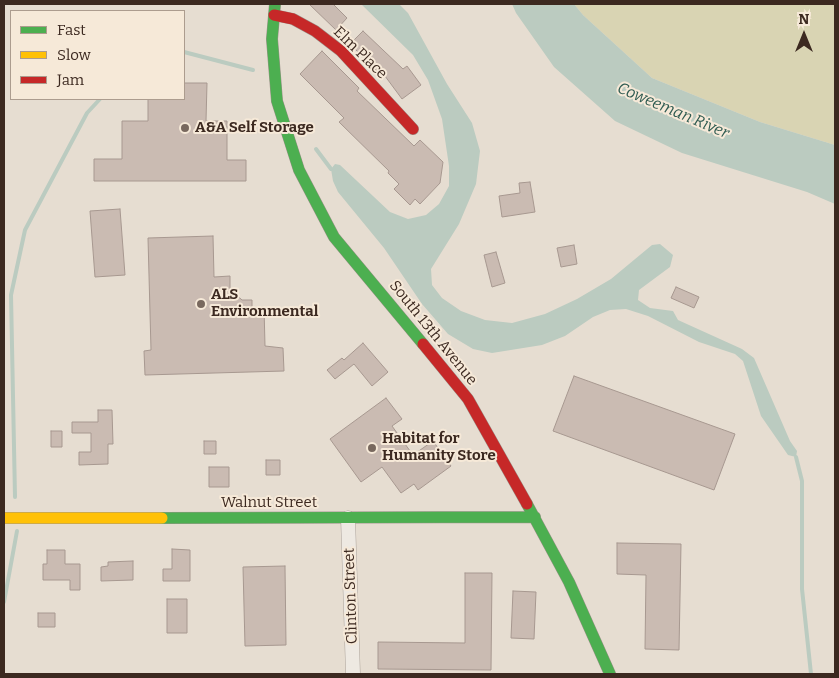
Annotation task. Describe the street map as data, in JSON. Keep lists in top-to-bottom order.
{
  "streets": {
    "main road": ["Elm Place", "South 13th Avenue", "Walnut Street"],
    "street": ["Clinton Street"]
  },
  "crossings": [
    ["Elm Place", "South 13th Avenue"],
    ["South 13th Avenue", "Walnut Street"],
    ["Walnut Street", "Clinton Street"]
  ],
  "water": ["Coweeman River"],
  "places": ["A&A Self Storage", "ALS Environmental", "Habitat for Humanity Store"],
  "legend": ["Fast", "Slow", "Jam"],
  "north": "top"
}
